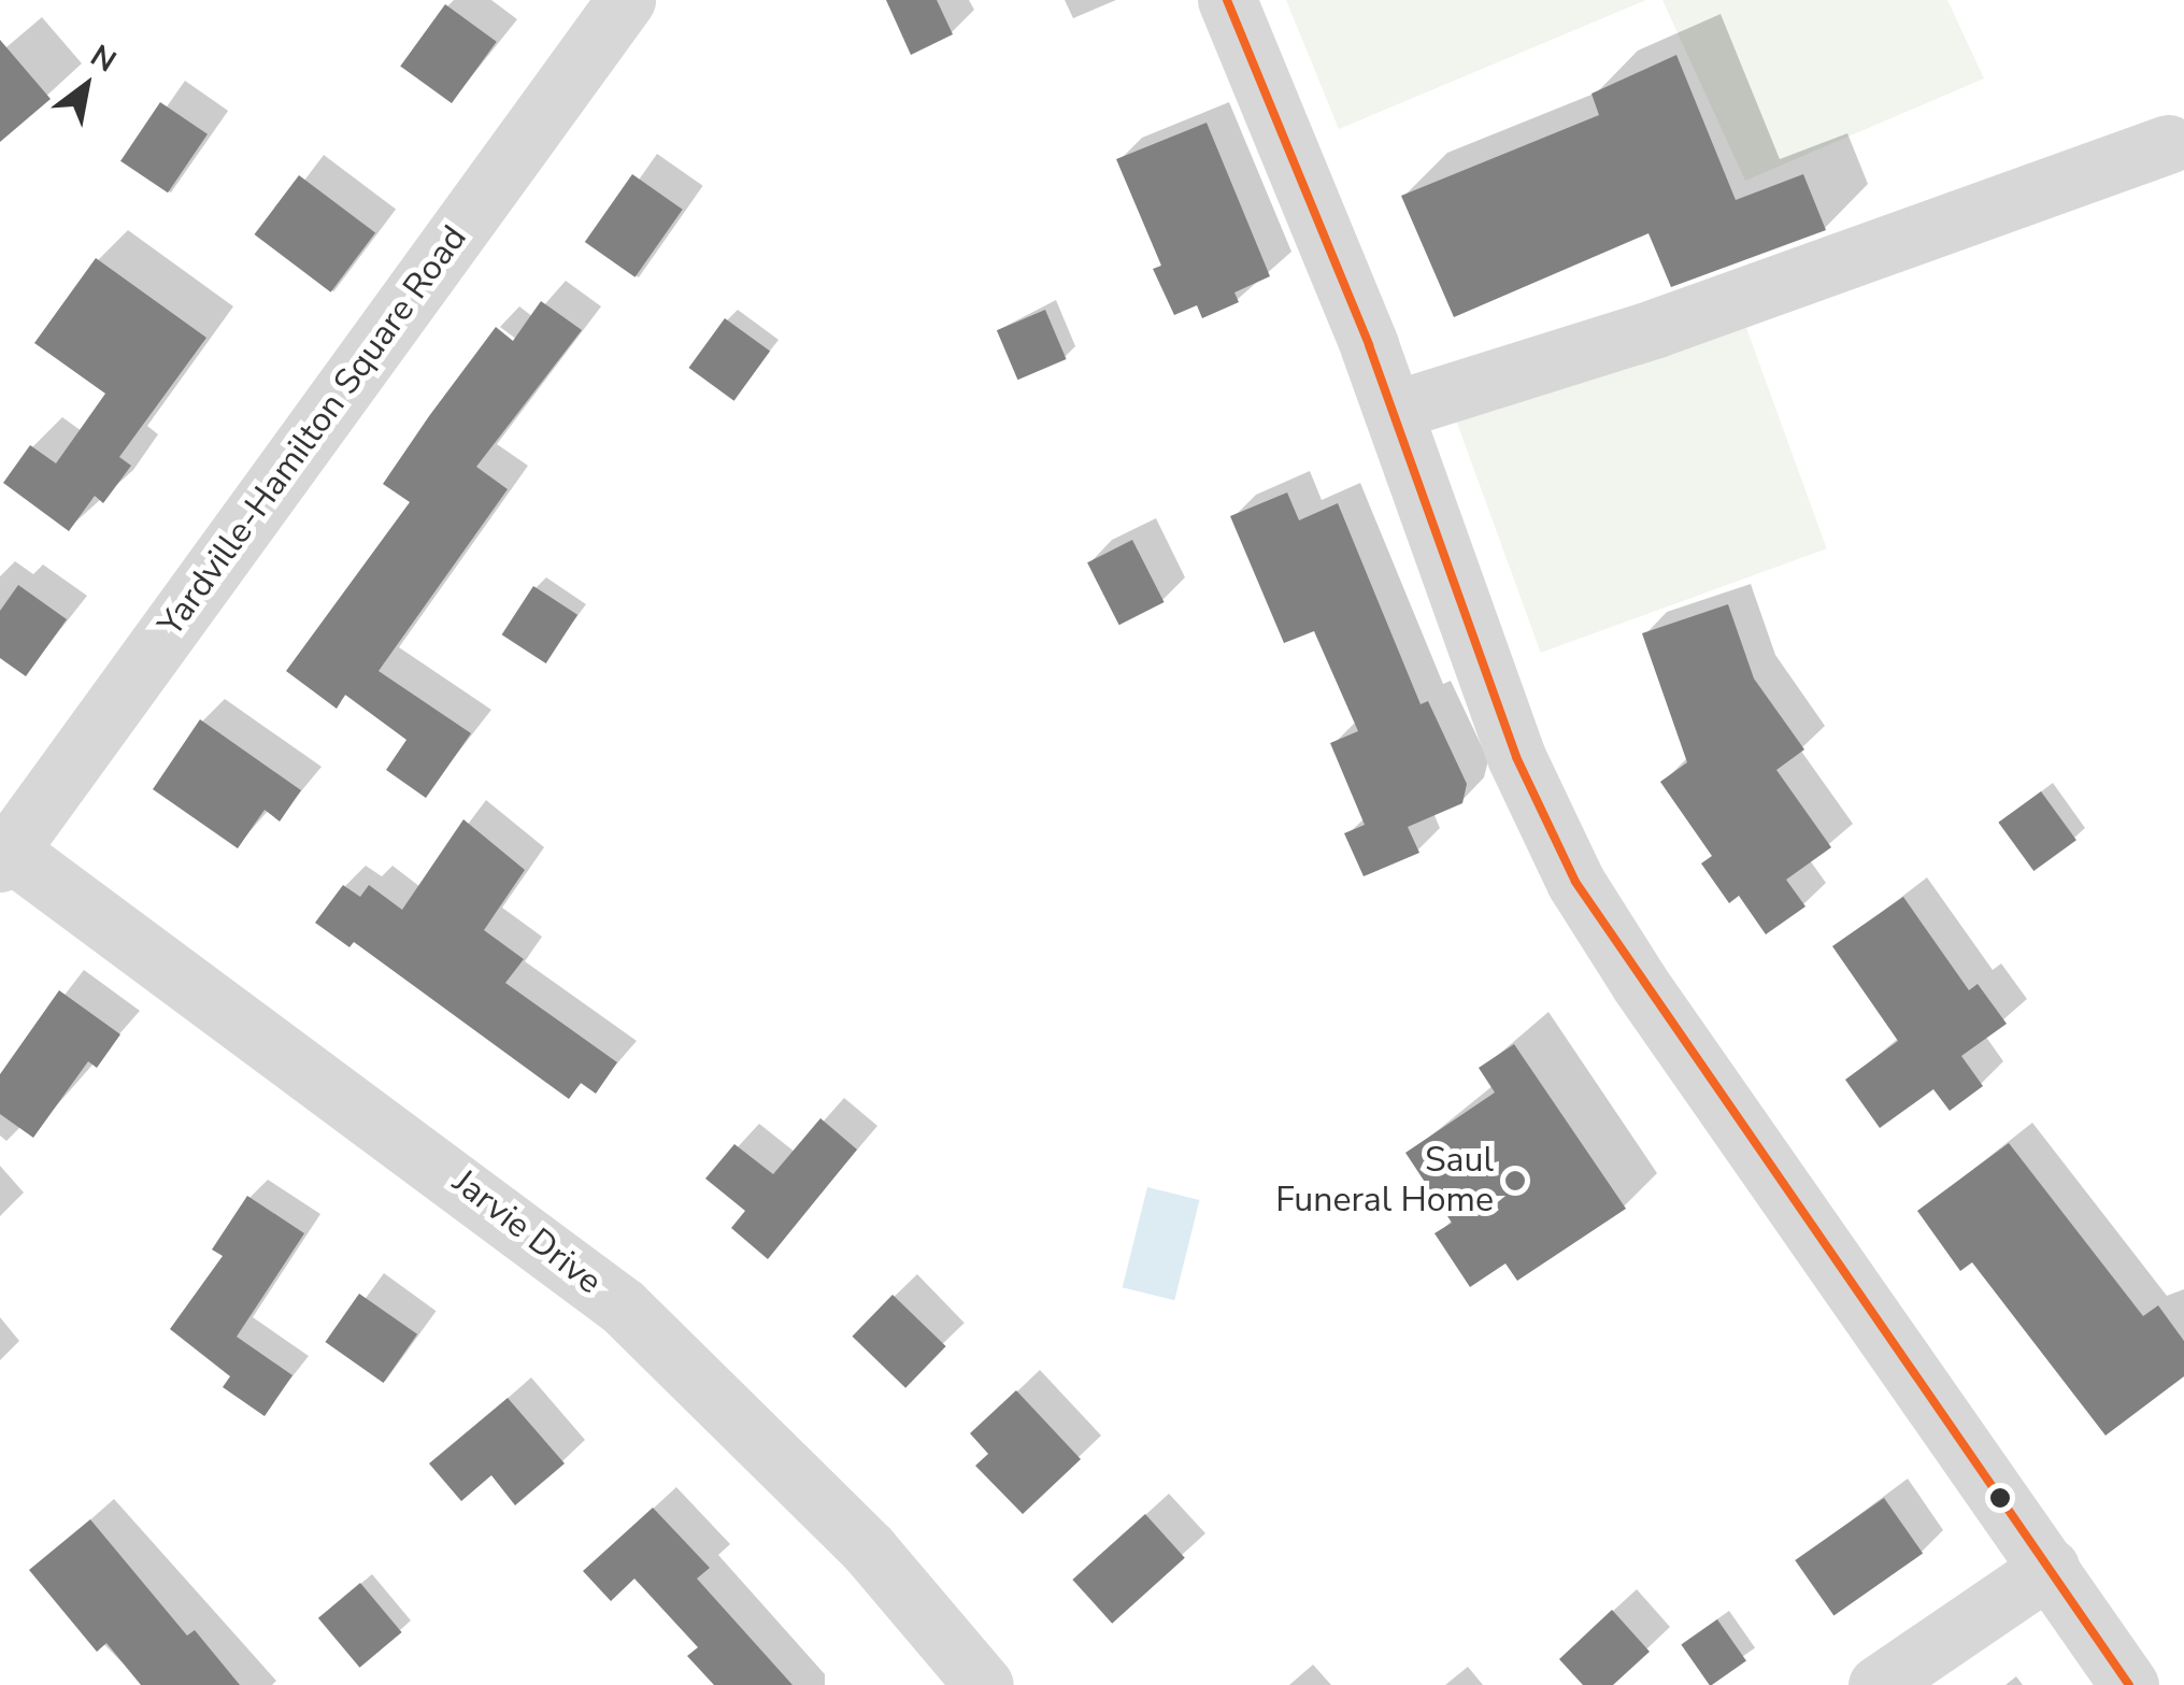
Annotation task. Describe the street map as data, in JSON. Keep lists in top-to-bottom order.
{
  "streets": {
    "street": ["Yardville-Hamilton Square Road", "Jarvie Drive"]
  },
  "crossings": [
    ["Yardville-Hamilton Square Road", "Jarvie Drive"]
  ],
  "places": ["Saul Funeral Home"],
  "north": "top right"
}
